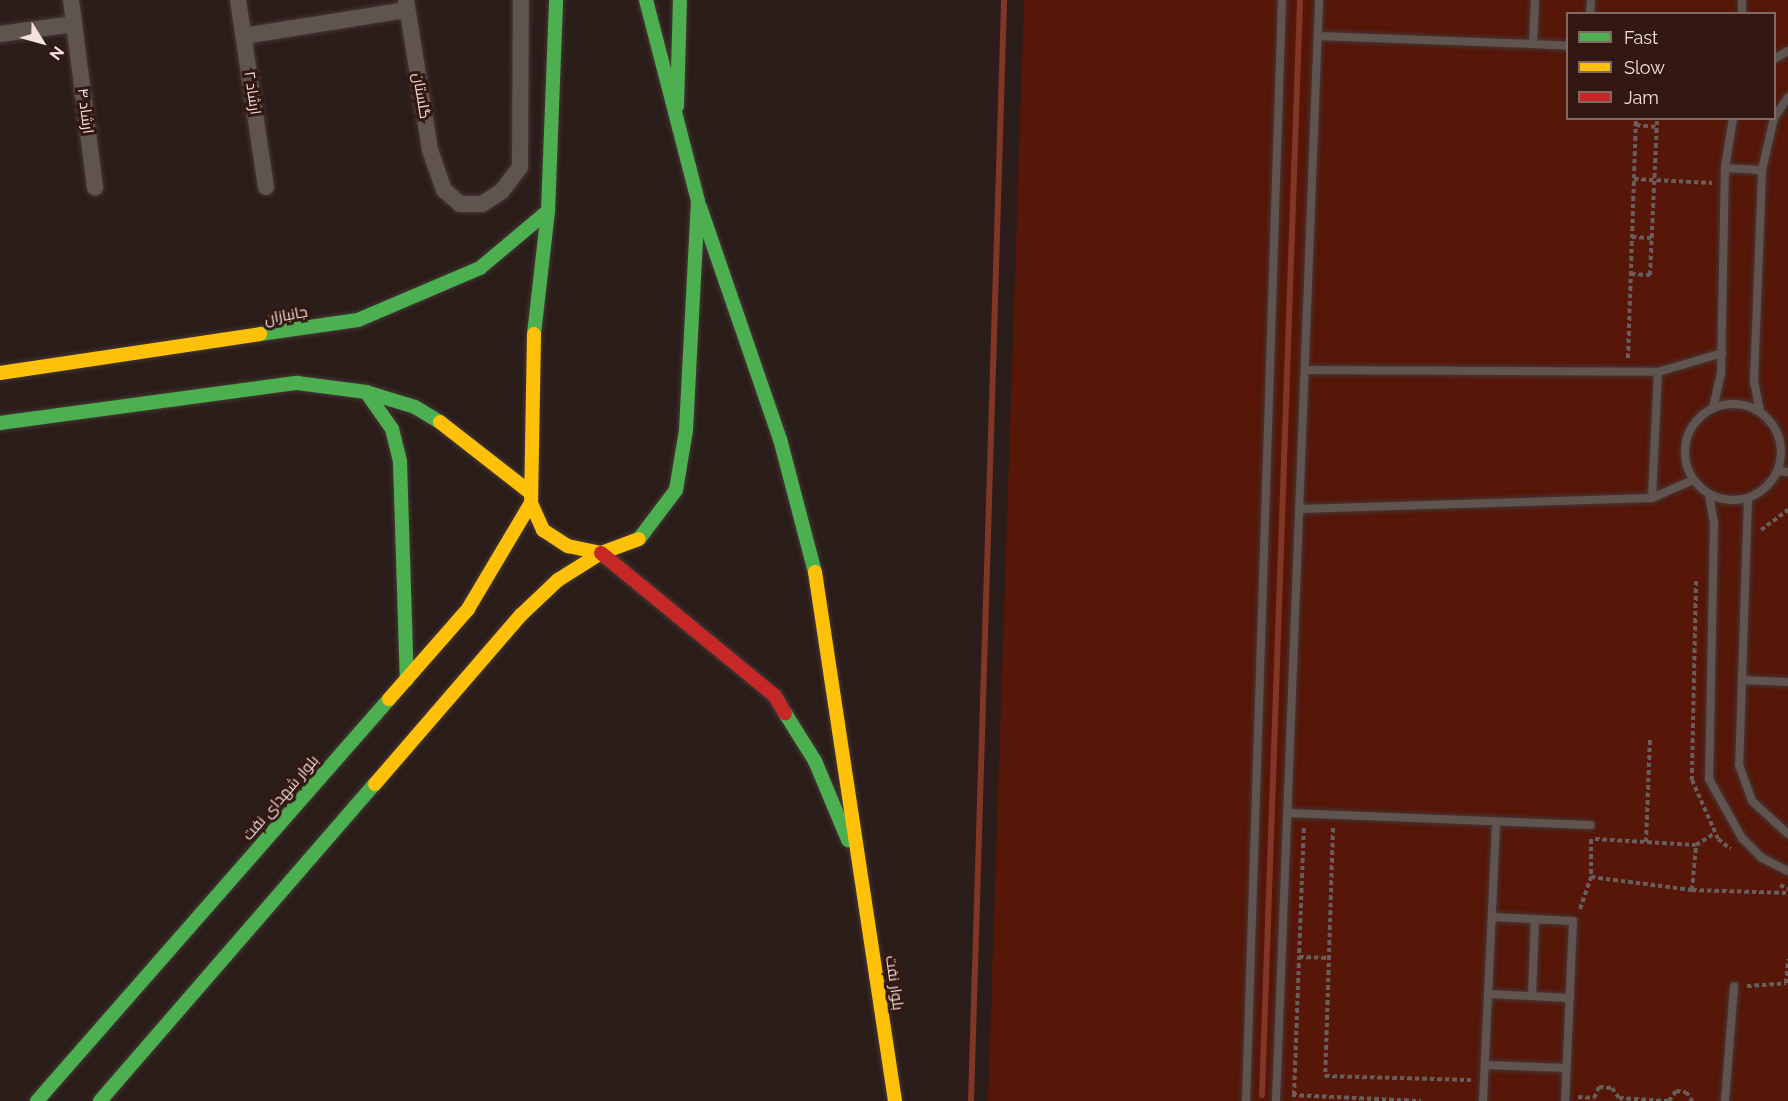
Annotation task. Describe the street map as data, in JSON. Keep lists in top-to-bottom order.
{
  "streets": {
    "street": [
      "ارشاد ۲",
      "گلستان",
      "ارشاد ۴",
      "جانبازان",
      "بلوار شهدای نفت",
      "بلوار نفت"
    ]
  },
  "legend": ["Fast", "Slow", "Jam"],
  "north": "bottom right"
}
